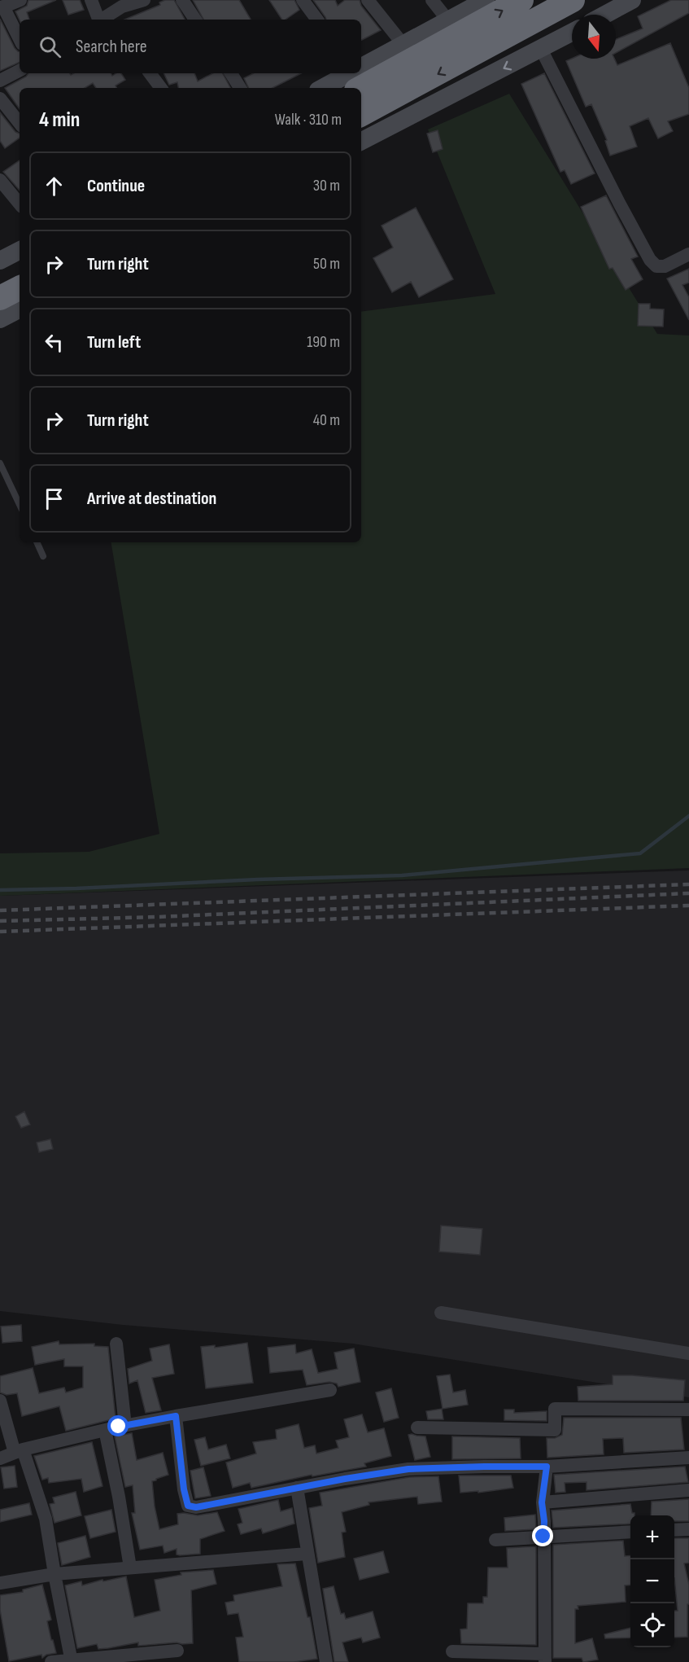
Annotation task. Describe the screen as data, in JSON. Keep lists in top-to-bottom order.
{
  "north": "bottom",
  "page": {
    "search": "Search here",
    "heading": ["4 min", "Walk · 310 m"],
    "list": [
      ["Continue", "30 m"],
      ["Turn right", "50 m"],
      ["Turn left", "190 m"],
      ["Turn right", "40 m"],
      "Arrive at destination"
    ],
    "map_buttons": ["+", "−"]
  }
}
